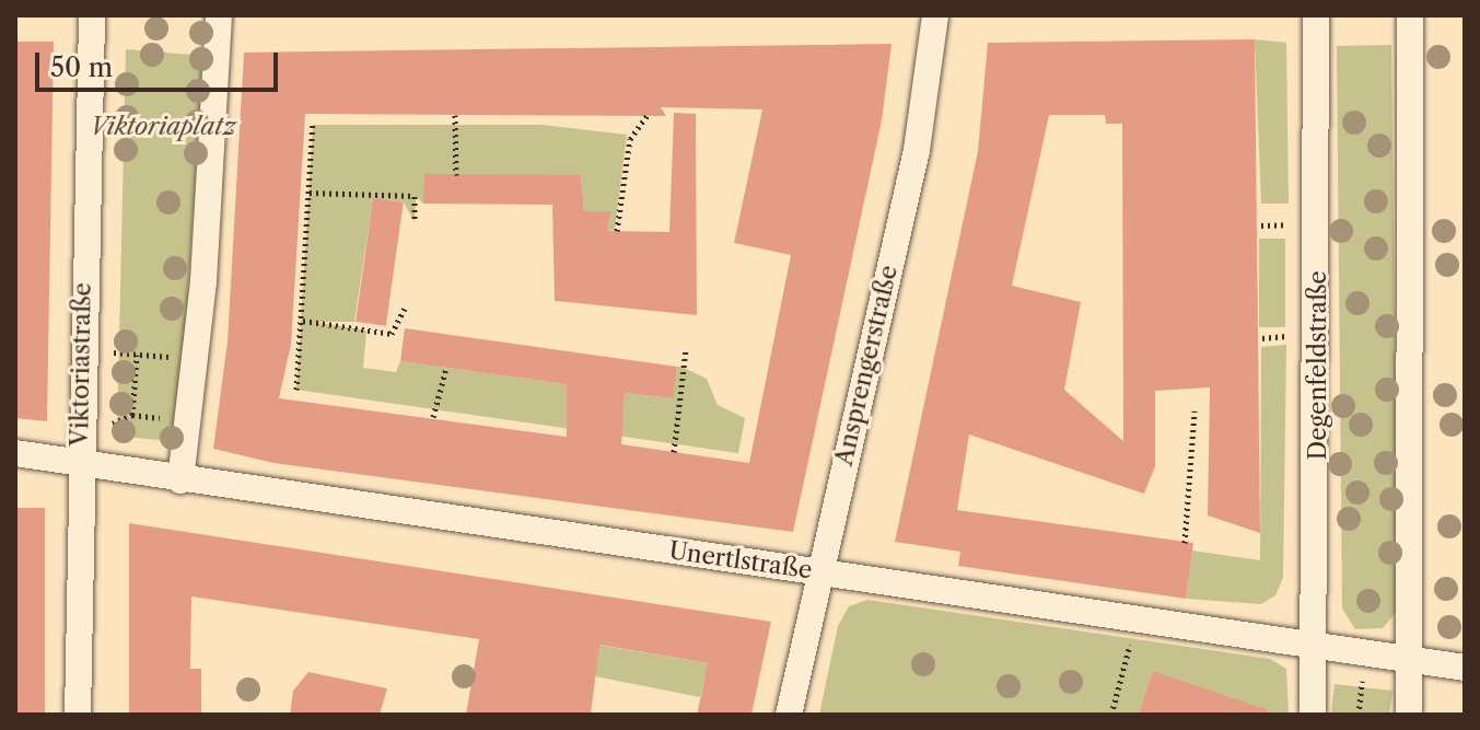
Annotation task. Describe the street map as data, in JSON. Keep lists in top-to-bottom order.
{
  "streets": {
    "street": [
      "Viktoriastraße",
      "Ansprengerstraße",
      "Degenfeldstraße",
      "Unertlstraße"
    ]
  },
  "crossings": [
    ["Viktoriastraße", "Unertlstraße"],
    ["Ansprengerstraße", "Unertlstraße"],
    ["Degenfeldstraße", "Unertlstraße"]
  ],
  "parks": ["Viktoriaplatz"],
  "scale_bar": "50 m"
}
